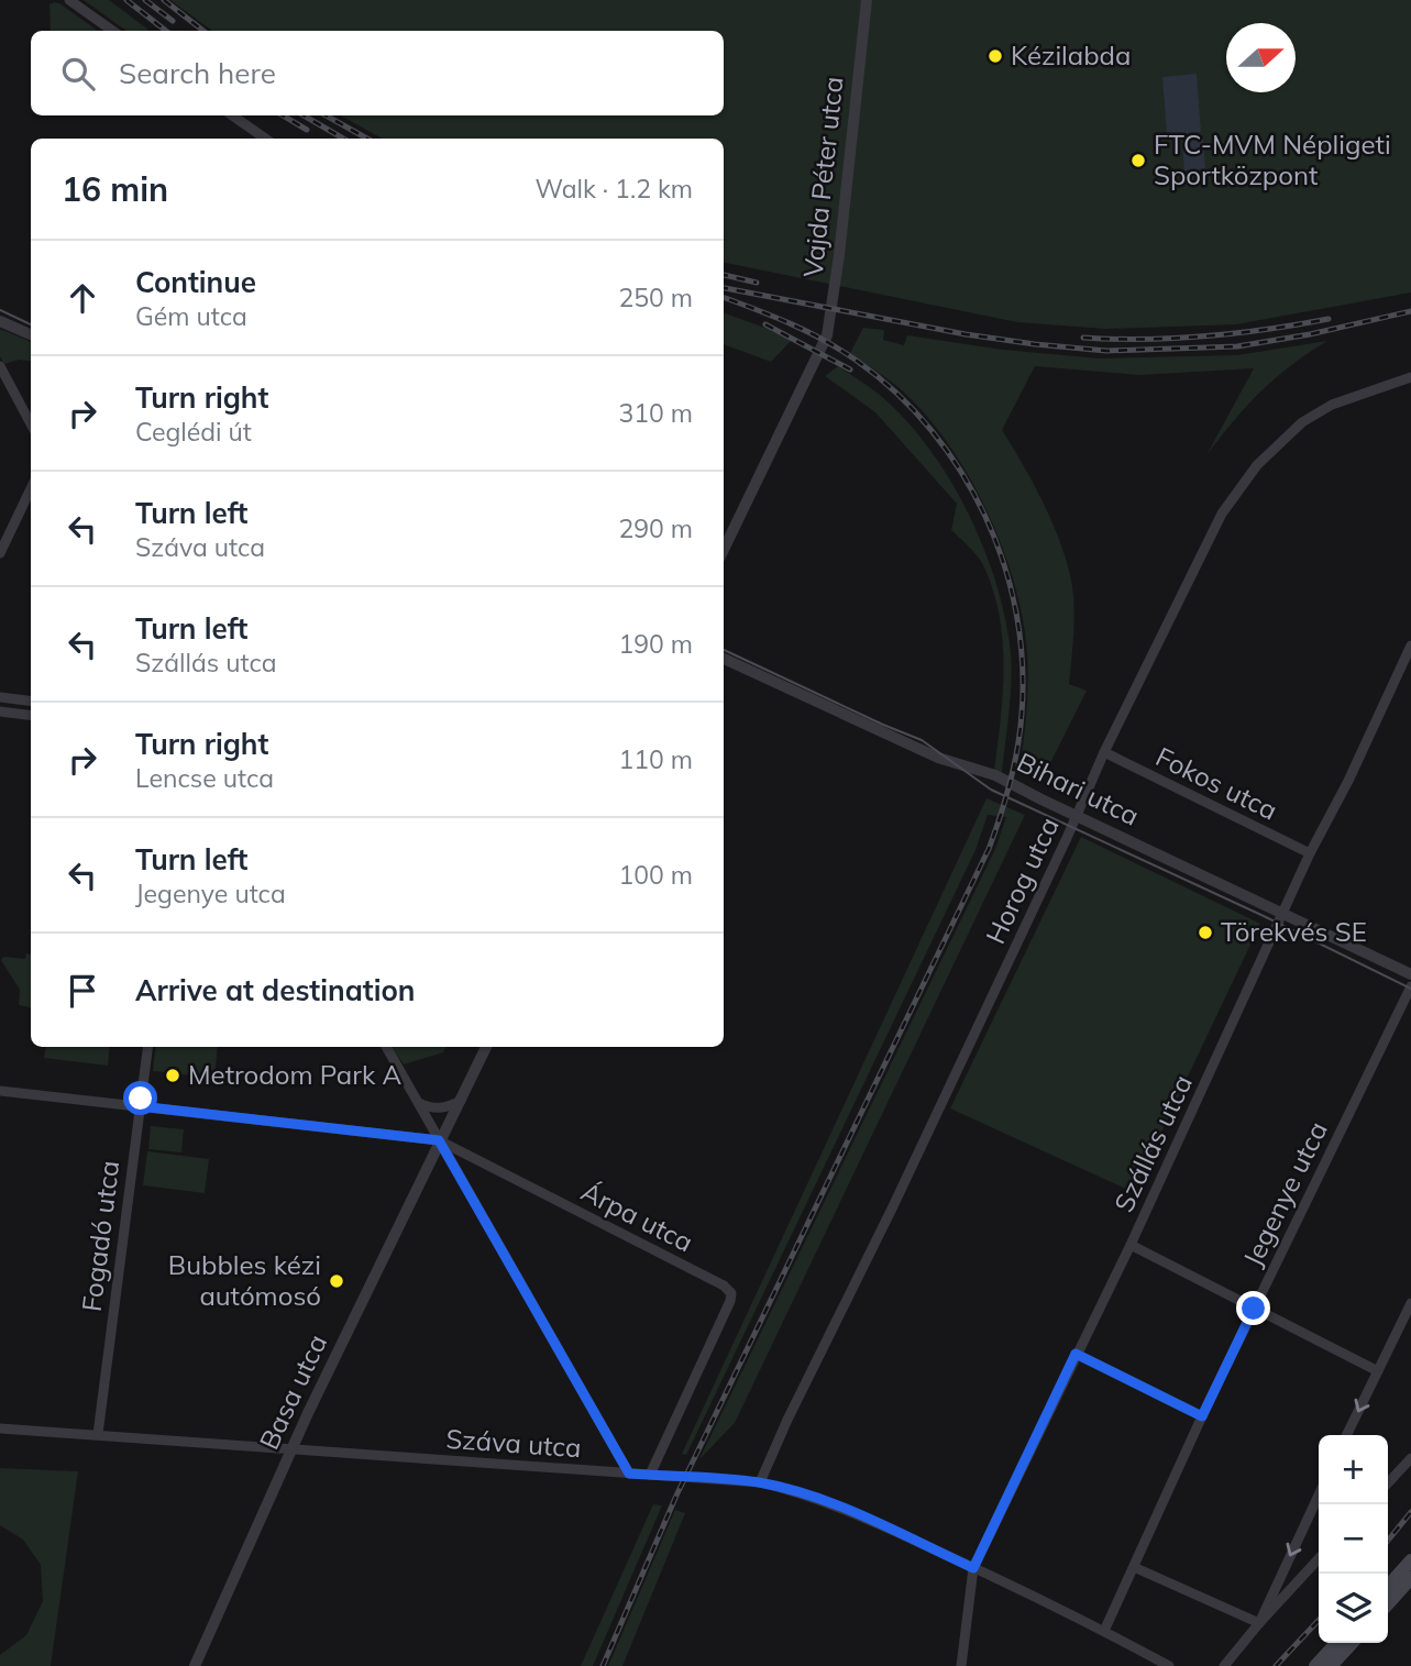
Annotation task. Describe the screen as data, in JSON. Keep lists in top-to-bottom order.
{
  "streets": {
    "street": [
      "Vajda Péter utca",
      "Fokos utca",
      "Bihari utca",
      "Horog utca",
      "Szállás utca",
      "Jegenye utca",
      "Árpa utca",
      "Fogadó utca",
      "Basa utca",
      "Száva utca"
    ]
  },
  "crossings": [
    ["Fokos utca", "Horog utca"],
    ["Fokos utca", "Szállás utca"],
    ["Bihari utca", "Horog utca"],
    ["Bihari utca", "Szállás utca"],
    ["Horog utca", "Száva utca"],
    ["Szállás utca", "Száva utca"],
    ["Jegenye utca", "Száva utca"],
    ["Árpa utca", "Basa utca"],
    ["Árpa utca", "Száva utca"],
    ["Fogadó utca", "Száva utca"],
    ["Basa utca", "Száva utca"]
  ],
  "places": [
    "Kézilabda",
    "FTC-MVM Népligeti Sportközpont",
    "Törekvés SE",
    "Metrodom Park A",
    "Bubbles kézi autómosó"
  ],
  "north": "right",
  "page": {
    "search": "Search here",
    "heading": ["16 min", "Walk · 1.2 km"],
    "list": [
      ["Continue", "Gém utca", "250 m"],
      ["Turn right", "Ceglédi út", "310 m"],
      ["Turn left", "Száva utca", "290 m"],
      ["Turn left", "Szállás utca", "190 m"],
      ["Turn right", "Lencse utca", "110 m"],
      ["Turn left", "Jegenye utca", "100 m"],
      "Arrive at destination"
    ],
    "map_buttons": ["+", "−"]
  }
}
